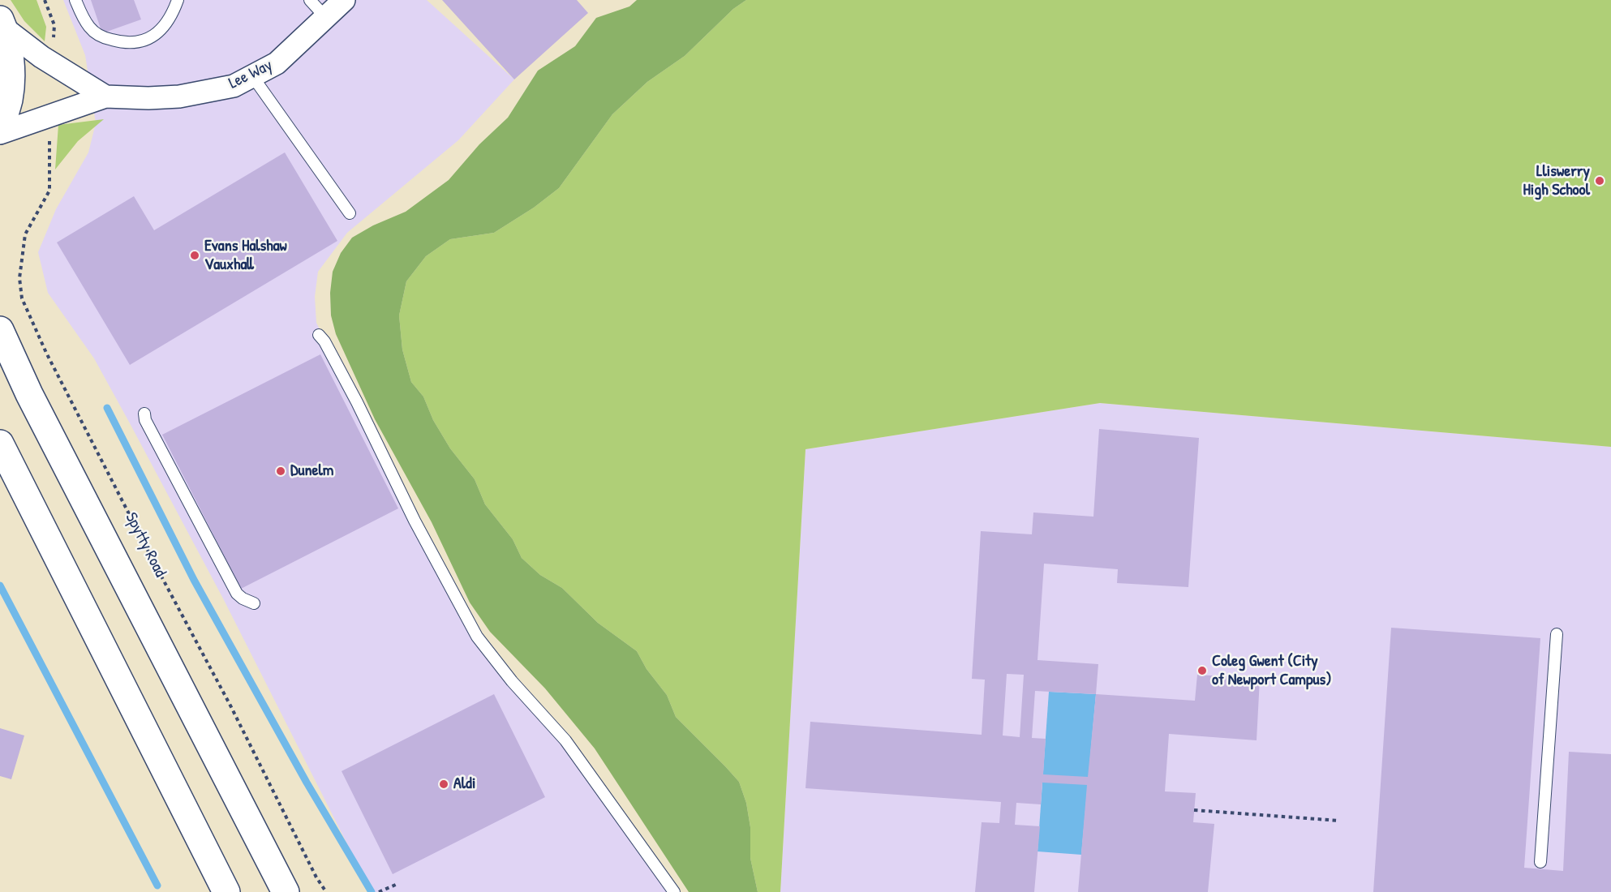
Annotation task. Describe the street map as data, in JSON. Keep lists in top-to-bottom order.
{
  "streets": {
    "main road": ["Spytty Road"],
    "street": ["Lee Way"]
  },
  "places": [
    "Lliswerry High School",
    "Evans Halshaw Vauxhall",
    "Dunelm",
    "Coleg Gwent (City of Newport Campus)",
    "Aldi"
  ]
}
